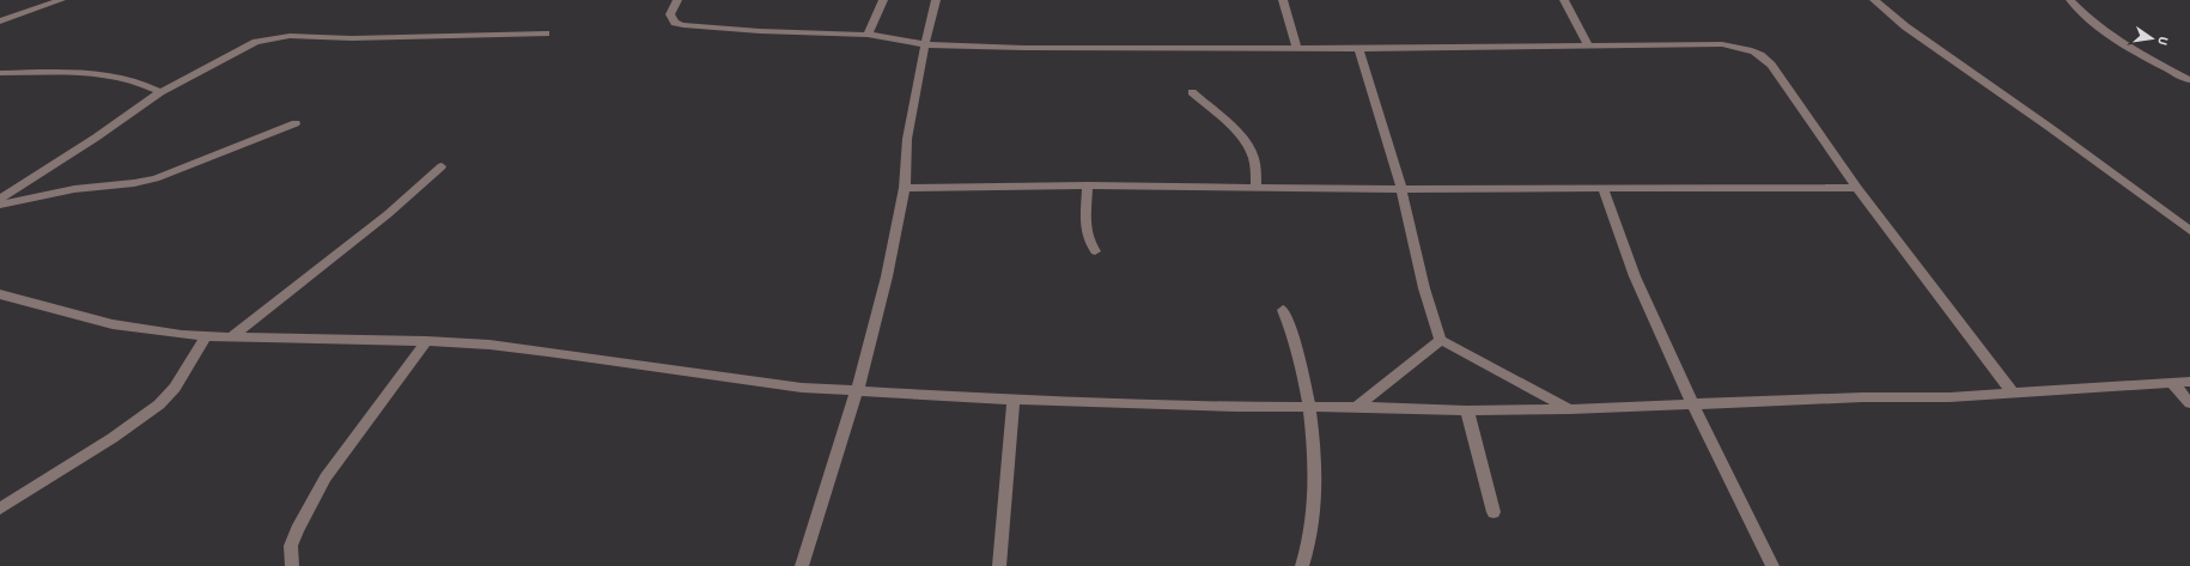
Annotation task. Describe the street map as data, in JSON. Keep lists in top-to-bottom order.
{
  "north": "right"
}
